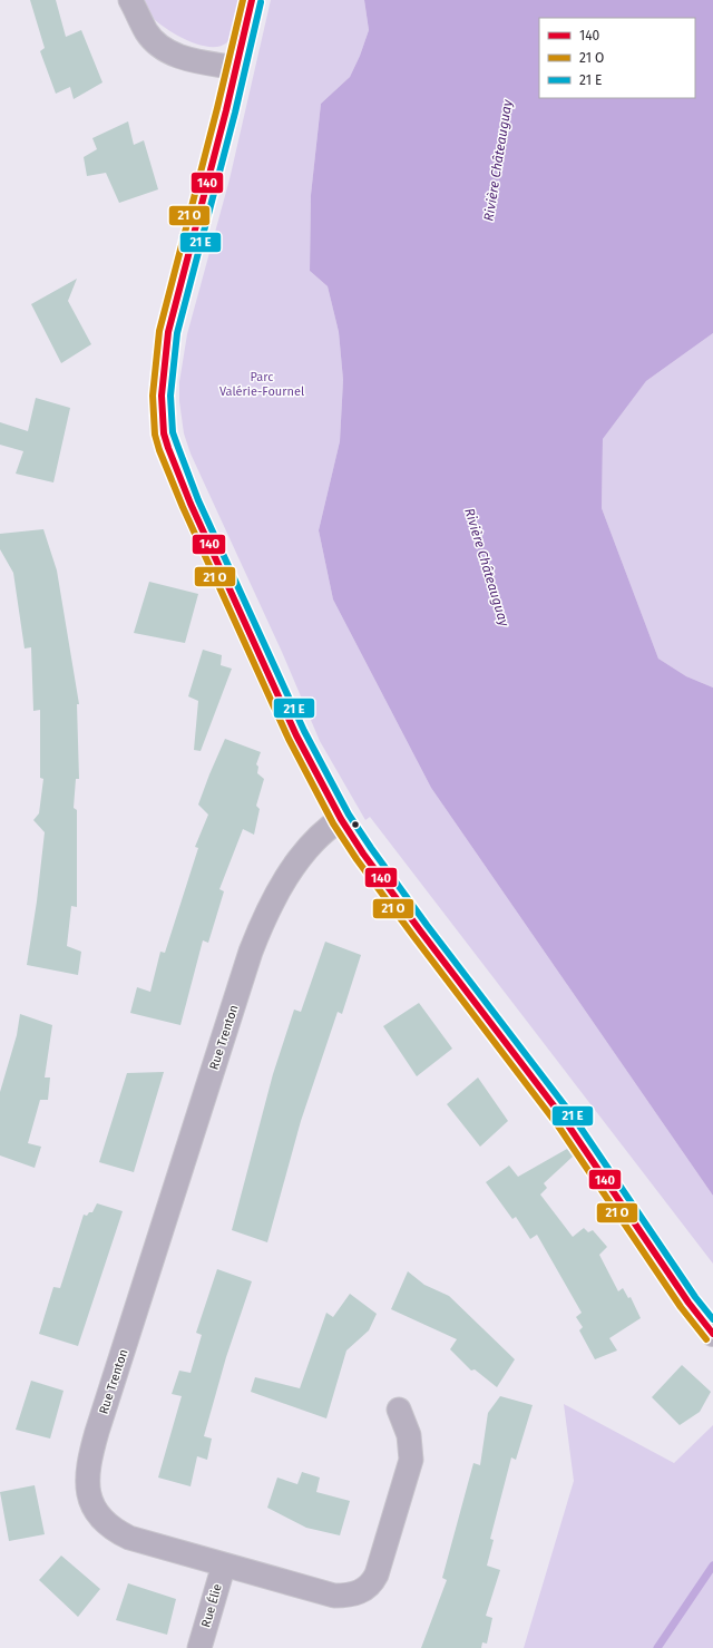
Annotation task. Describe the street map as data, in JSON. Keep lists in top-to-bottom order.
{
  "streets": {
    "street": ["Rue Trenton", "Rue Élie"]
  },
  "crossings": [
    ["Rue Trenton", "Rue Élie"]
  ],
  "water": ["Rivière Châteauguay"],
  "parks": ["Parc Valérie-Fournel"],
  "lines": ["transit line 140"],
  "legend": ["140", "21 O", "21 E"]
}
